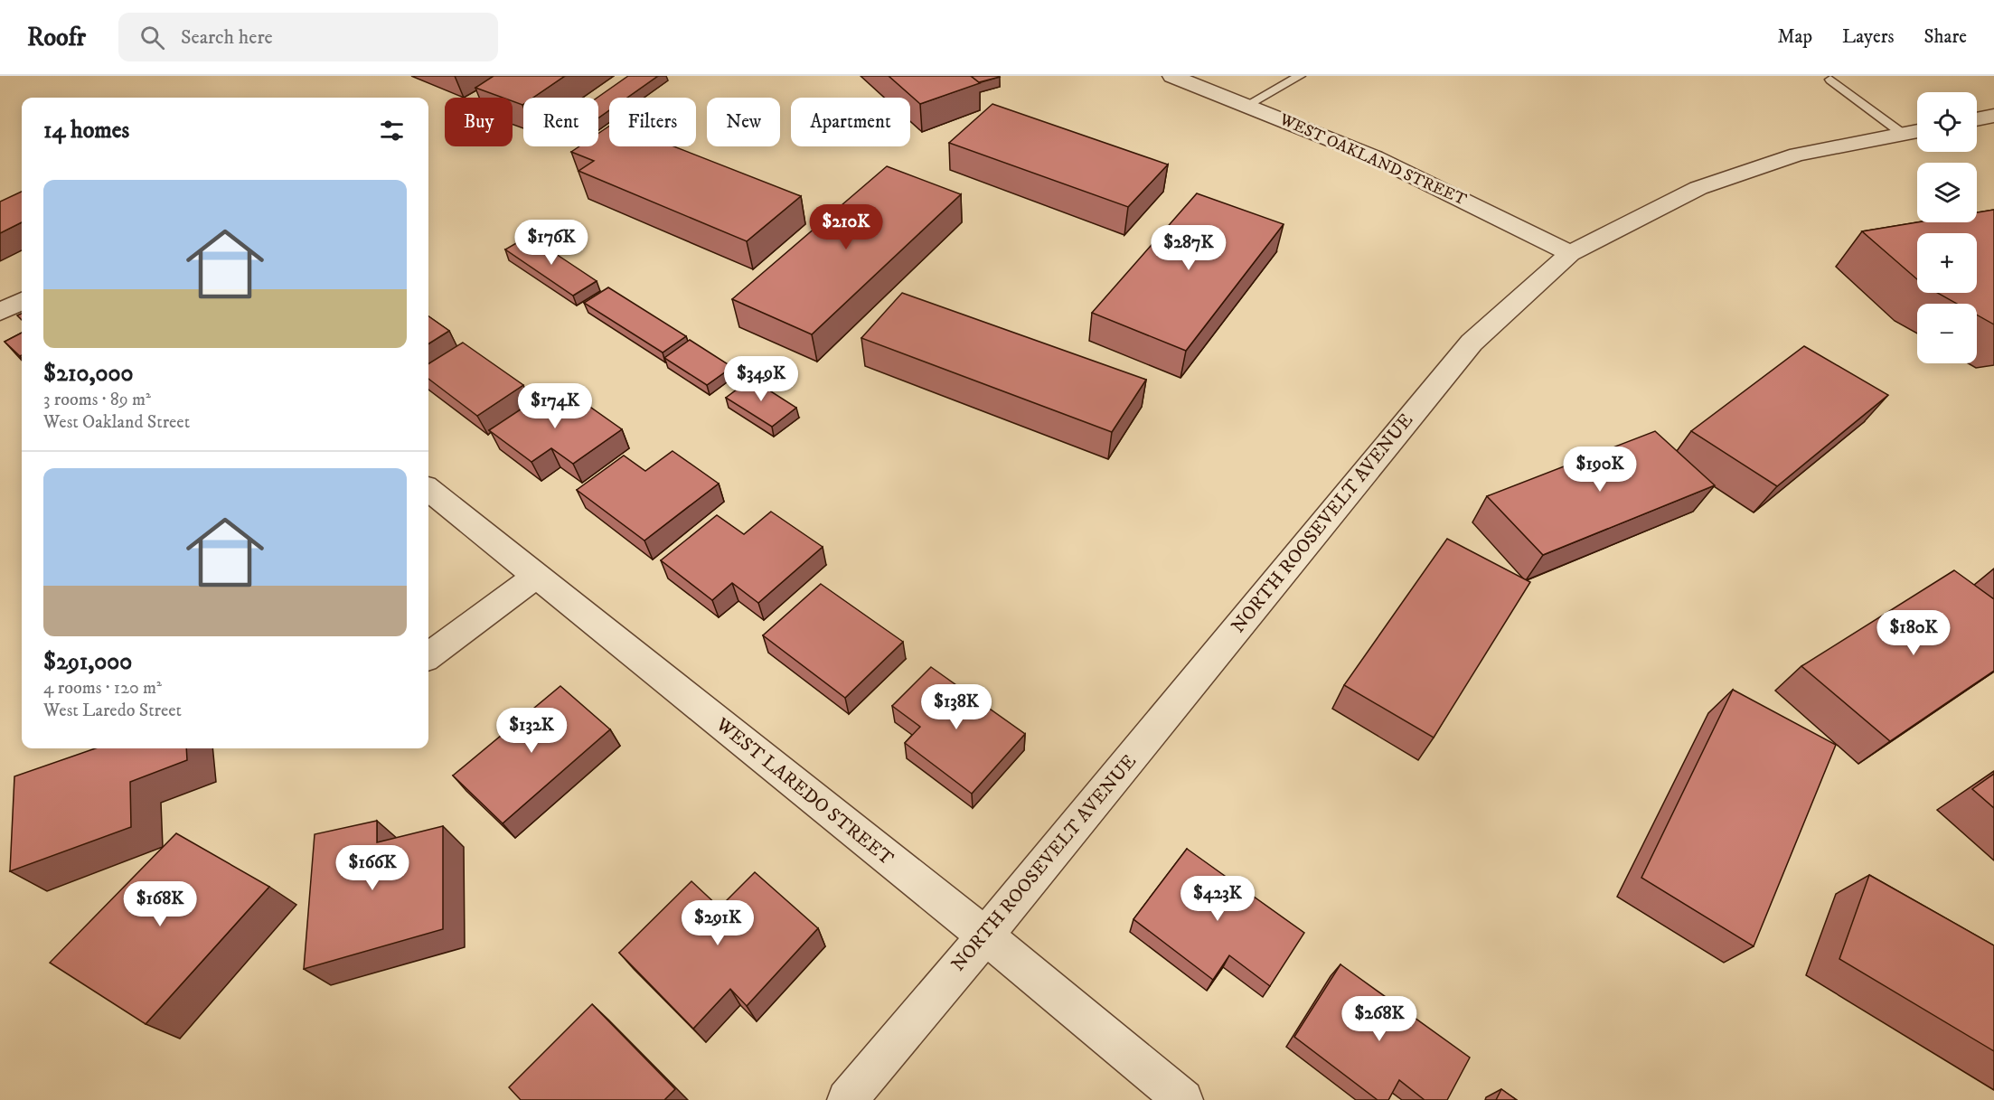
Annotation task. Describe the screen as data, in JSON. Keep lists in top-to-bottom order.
{
  "streets": {
    "street": ["WEST OAKLAND STREET", "NORTH ROOSEVELT AVENUE", "WEST LAREDO STREET"]
  },
  "crossings": [
    ["WEST OAKLAND STREET", "NORTH ROOSEVELT AVENUE"],
    ["NORTH ROOSEVELT AVENUE", "WEST LAREDO STREET"]
  ],
  "page": {
    "header": "Roofr",
    "search": "Search here",
    "nav": ["Map", "Layers", "Share"],
    "map_buttons": ["+", "−"],
    "chip": [
      "Buy",
      "Rent",
      "Filters",
      "New",
      "Apartment"
    ],
    "heading": "14 homes",
    "list": [
      {
        "name": "$210,000",
        "note": "3 rooms · 89 m² · West Oakland Street"
      },
      {
        "name": "$291,000",
        "note": "4 rooms · 120 m² · West Laredo Street"
      }
    ],
    "price": [
      "$210K",
      "$176K",
      "$287K",
      "$349K",
      "$174K",
      "$190K",
      "$180K",
      "$138K",
      "$132K",
      "$166K",
      "$423K",
      "$168K",
      "$291K",
      "$268K"
    ]
  }
}
